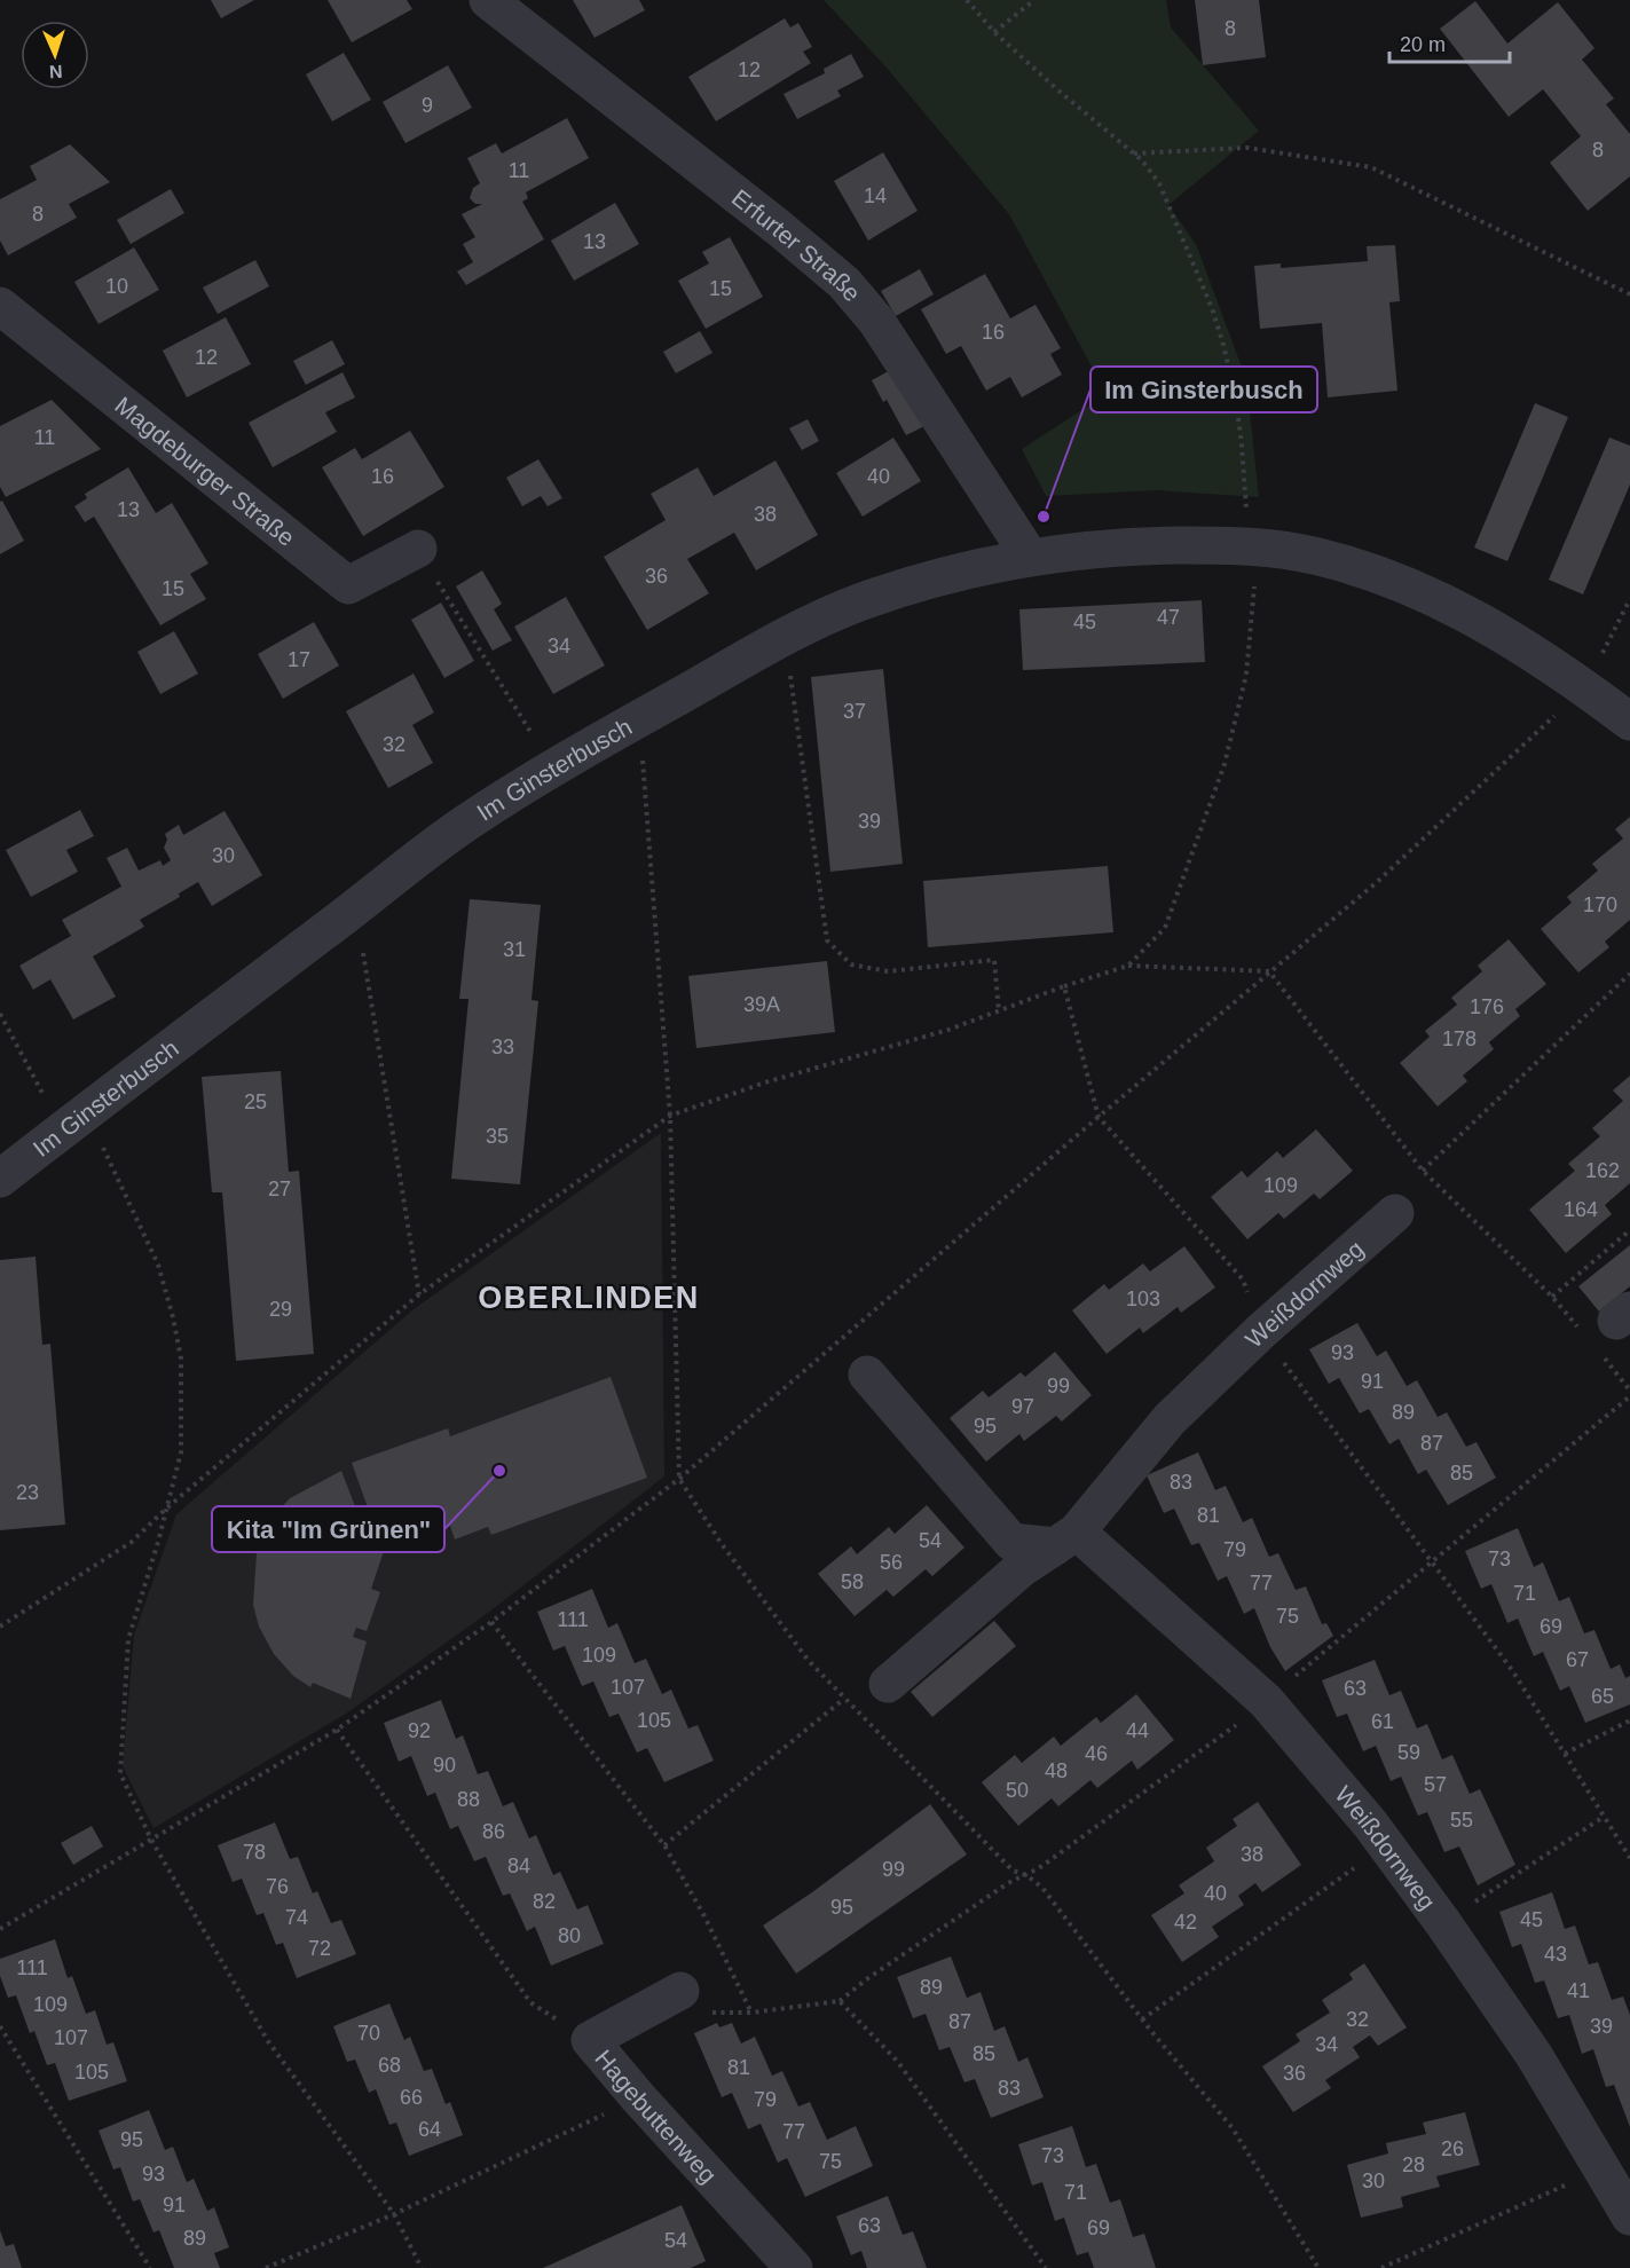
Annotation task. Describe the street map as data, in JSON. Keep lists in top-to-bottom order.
{
  "streets": {
    "street": [
      "Erfurter Straße",
      "Magdeburger Straße",
      "Im Ginsterbusch",
      "Weißdornweg",
      "Hagebuttenweg"
    ]
  },
  "crossings": [
    ["Erfurter Straße", "Im Ginsterbusch"]
  ],
  "districts": ["OBERLINDEN"],
  "places": ["Im Ginsterbusch", "Kita \"Im Grünen\""],
  "house_numbers": [
    "8",
    "12",
    "9",
    "8",
    "11",
    "14",
    "8",
    "13",
    "10",
    "15",
    "16",
    "12",
    "11",
    "16",
    "40",
    "13",
    "38",
    "36",
    "15",
    "47",
    "45",
    "34",
    "17",
    "37",
    "32",
    "39",
    "30",
    "170",
    "31",
    "39A",
    "176",
    "178",
    "33",
    "25",
    "35",
    "162",
    "109",
    "27",
    "164",
    "103",
    "29",
    "93",
    "91",
    "99",
    "97",
    "89",
    "95",
    "87",
    "85",
    "83",
    "23",
    "81",
    "54",
    "79",
    "73",
    "56",
    "58",
    "77",
    "71",
    "75",
    "111",
    "69",
    "109",
    "67",
    "107",
    "63",
    "65",
    "105",
    "61",
    "92",
    "44",
    "59",
    "46",
    "90",
    "48",
    "57",
    "50",
    "88",
    "55",
    "86",
    "78",
    "38",
    "84",
    "99",
    "76",
    "40",
    "82",
    "95",
    "74",
    "45",
    "42",
    "80",
    "72",
    "43",
    "111",
    "89",
    "41",
    "109",
    "32",
    "87",
    "39",
    "70",
    "107",
    "34",
    "85",
    "68",
    "81",
    "105",
    "36",
    "83",
    "66",
    "79",
    "64",
    "77",
    "95",
    "26",
    "73",
    "75",
    "28",
    "93",
    "30",
    "71",
    "91",
    "63",
    "69",
    "89",
    "54"
  ],
  "scale_bar": "20 m",
  "north": "bottom"
}
